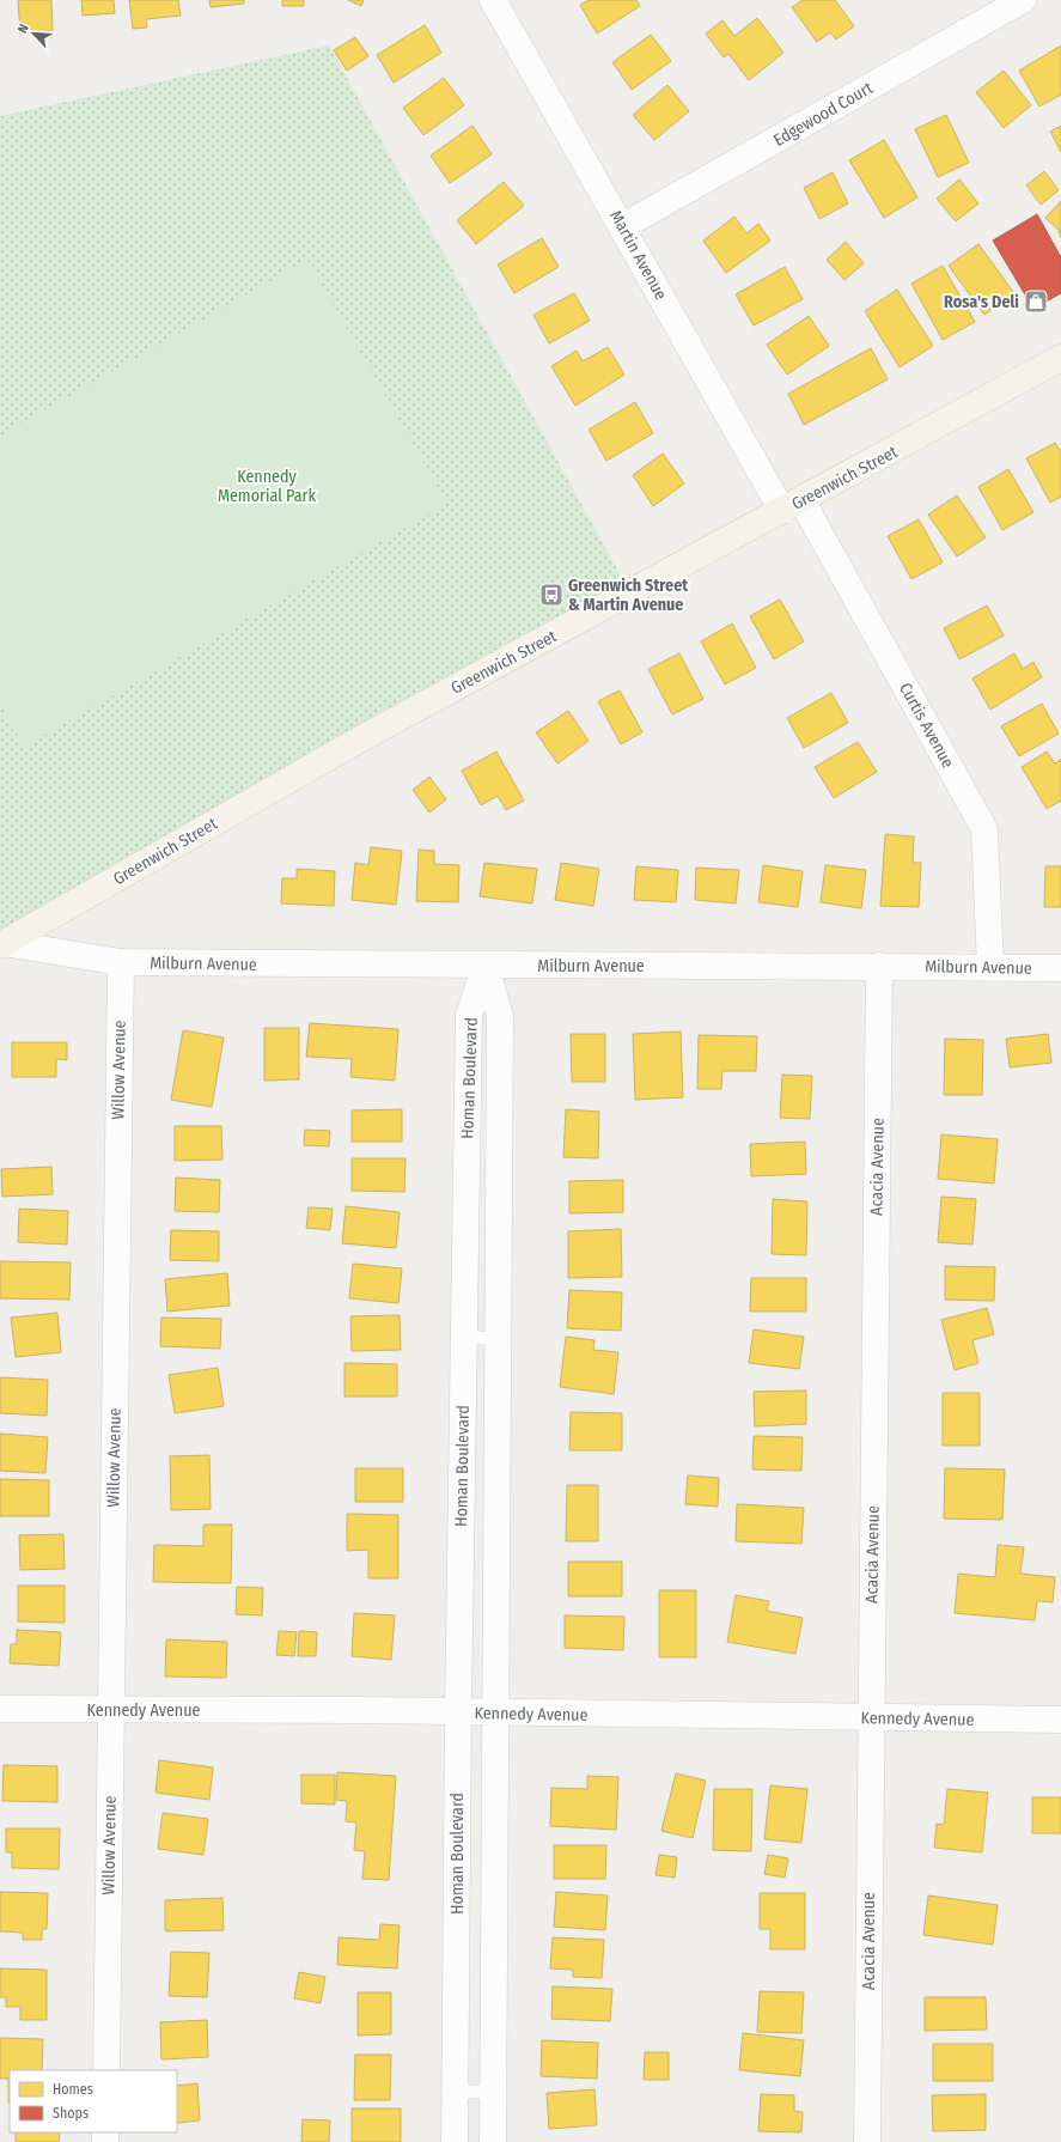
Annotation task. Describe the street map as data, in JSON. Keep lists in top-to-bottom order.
{
  "streets": {
    "main road": ["Greenwich Street"],
    "street": [
      "Edgewood Court",
      "Martin Avenue",
      "Curtis Avenue",
      "Milburn Avenue",
      "Willow Avenue",
      "Homan Boulevard",
      "Acacia Avenue",
      "Kennedy Avenue"
    ]
  },
  "crossings": [
    ["Edgewood Court", "Martin Avenue"],
    ["Martin Avenue", "Greenwich Street"],
    ["Martin Avenue", "Curtis Avenue"],
    ["Greenwich Street", "Curtis Avenue"],
    ["Curtis Avenue", "Milburn Avenue"],
    ["Milburn Avenue", "Willow Avenue"],
    ["Milburn Avenue", "Homan Boulevard"],
    ["Milburn Avenue", "Acacia Avenue"],
    ["Willow Avenue", "Kennedy Avenue"],
    ["Homan Boulevard", "Kennedy Avenue"],
    ["Acacia Avenue", "Kennedy Avenue"]
  ],
  "parks": ["Kennedy Memorial Park"],
  "places": {
    "shop": ["Rosa's Deli"],
    "bus stop": ["Greenwich Street & Martin Avenue"]
  },
  "legend": ["Homes", "Shops"],
  "north": "top left"
}
